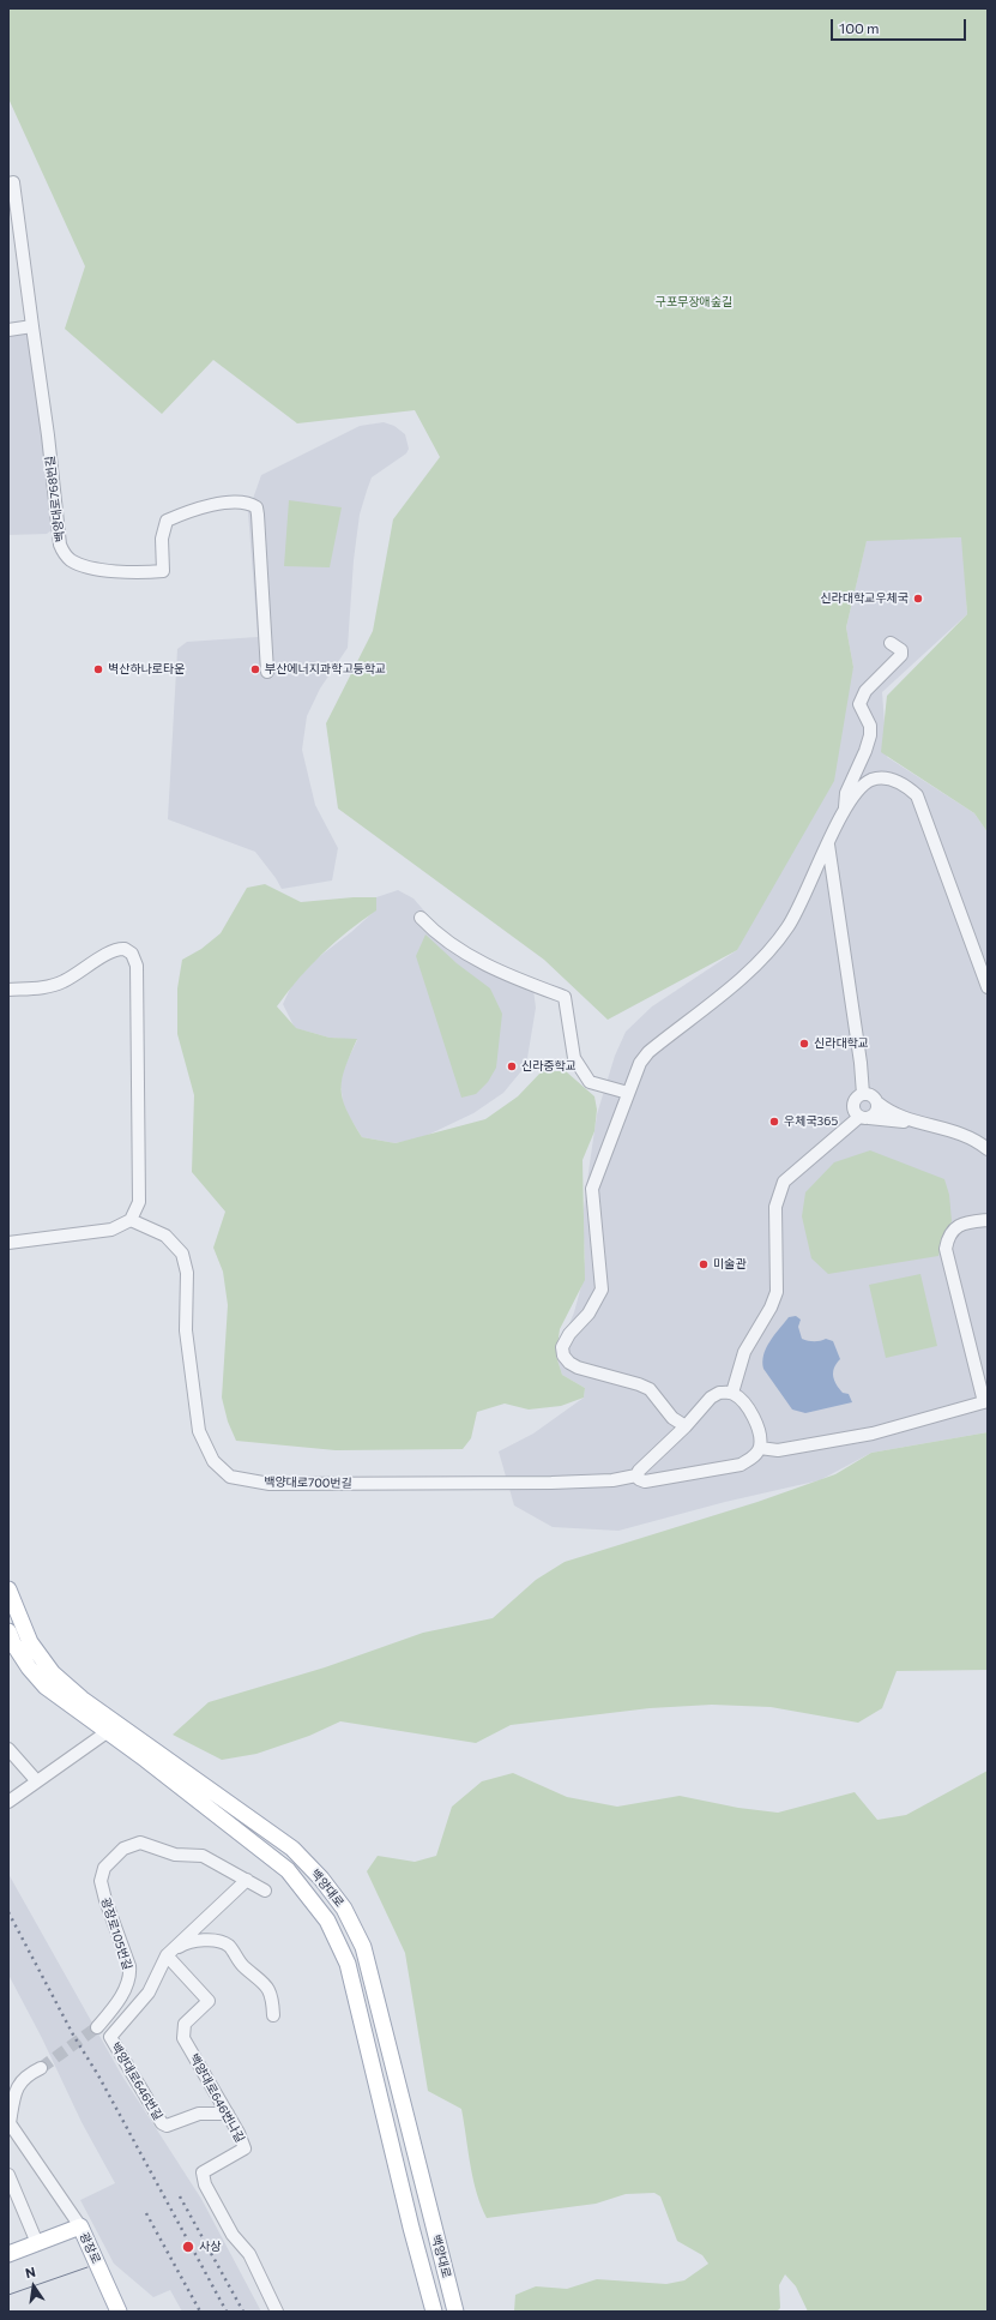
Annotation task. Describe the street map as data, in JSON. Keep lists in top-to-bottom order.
{
  "streets": {
    "main road": ["백양대로", "광장로"],
    "street": [
      "백양대로768번길",
      "백양대로700번길",
      "광장로105번길",
      "백양대로646번길",
      "백양대로646번나길"
    ]
  },
  "crossings": [
    ["광장로105번길", "백양대로646번길"],
    ["백양대로646번길", "백양대로646번나길"]
  ],
  "parks": ["구포무장애숲길"],
  "places": [
    "신라대학교우체국",
    "벽산하나로타운",
    "부산에너지과학고등학교",
    "신라대학교",
    "신라중학교",
    "우체국365",
    "미술관",
    "사상"
  ],
  "scale_bar": "100 m",
  "north": "top"
}
